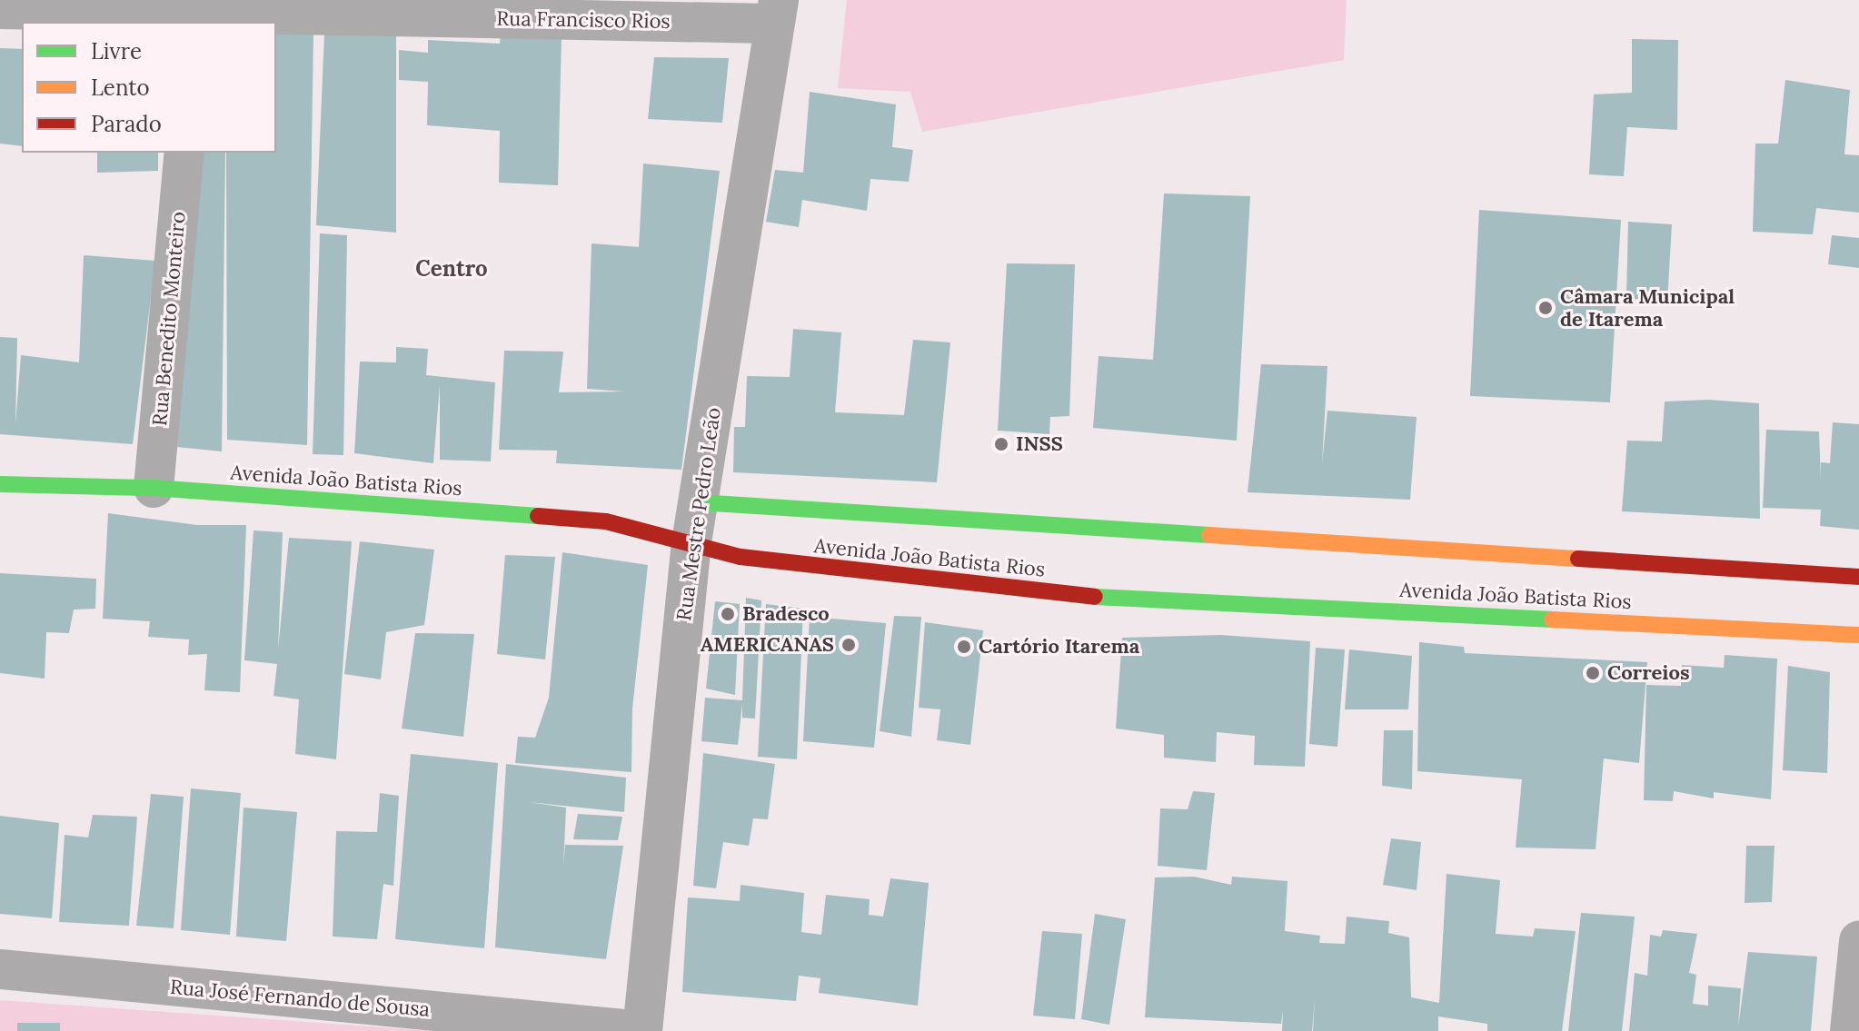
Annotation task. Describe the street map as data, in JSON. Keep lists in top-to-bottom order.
{
  "streets": {
    "street": [
      "Rua Francisco Rios",
      "Rua Benedito Monteiro",
      "Avenida João Batista Rios",
      "Rua Mestre Pedro Leão",
      "Rua José Fernando de Sousa"
    ]
  },
  "crossings": [
    ["Rua Francisco Rios", "Rua Mestre Pedro Leão"],
    ["Rua Benedito Monteiro", "Avenida João Batista Rios"],
    ["Avenida João Batista Rios", "Rua Mestre Pedro Leão"],
    ["Rua Mestre Pedro Leão", "Rua José Fernando de Sousa"]
  ],
  "districts": ["Centro"],
  "places": [
    "Câmara Municipal de Itarema",
    "INSS",
    "Bradesco",
    "AMERICANAS",
    "Cartório Itarema",
    "Correios"
  ],
  "legend": ["Livre", "Lento", "Parado"]
}
